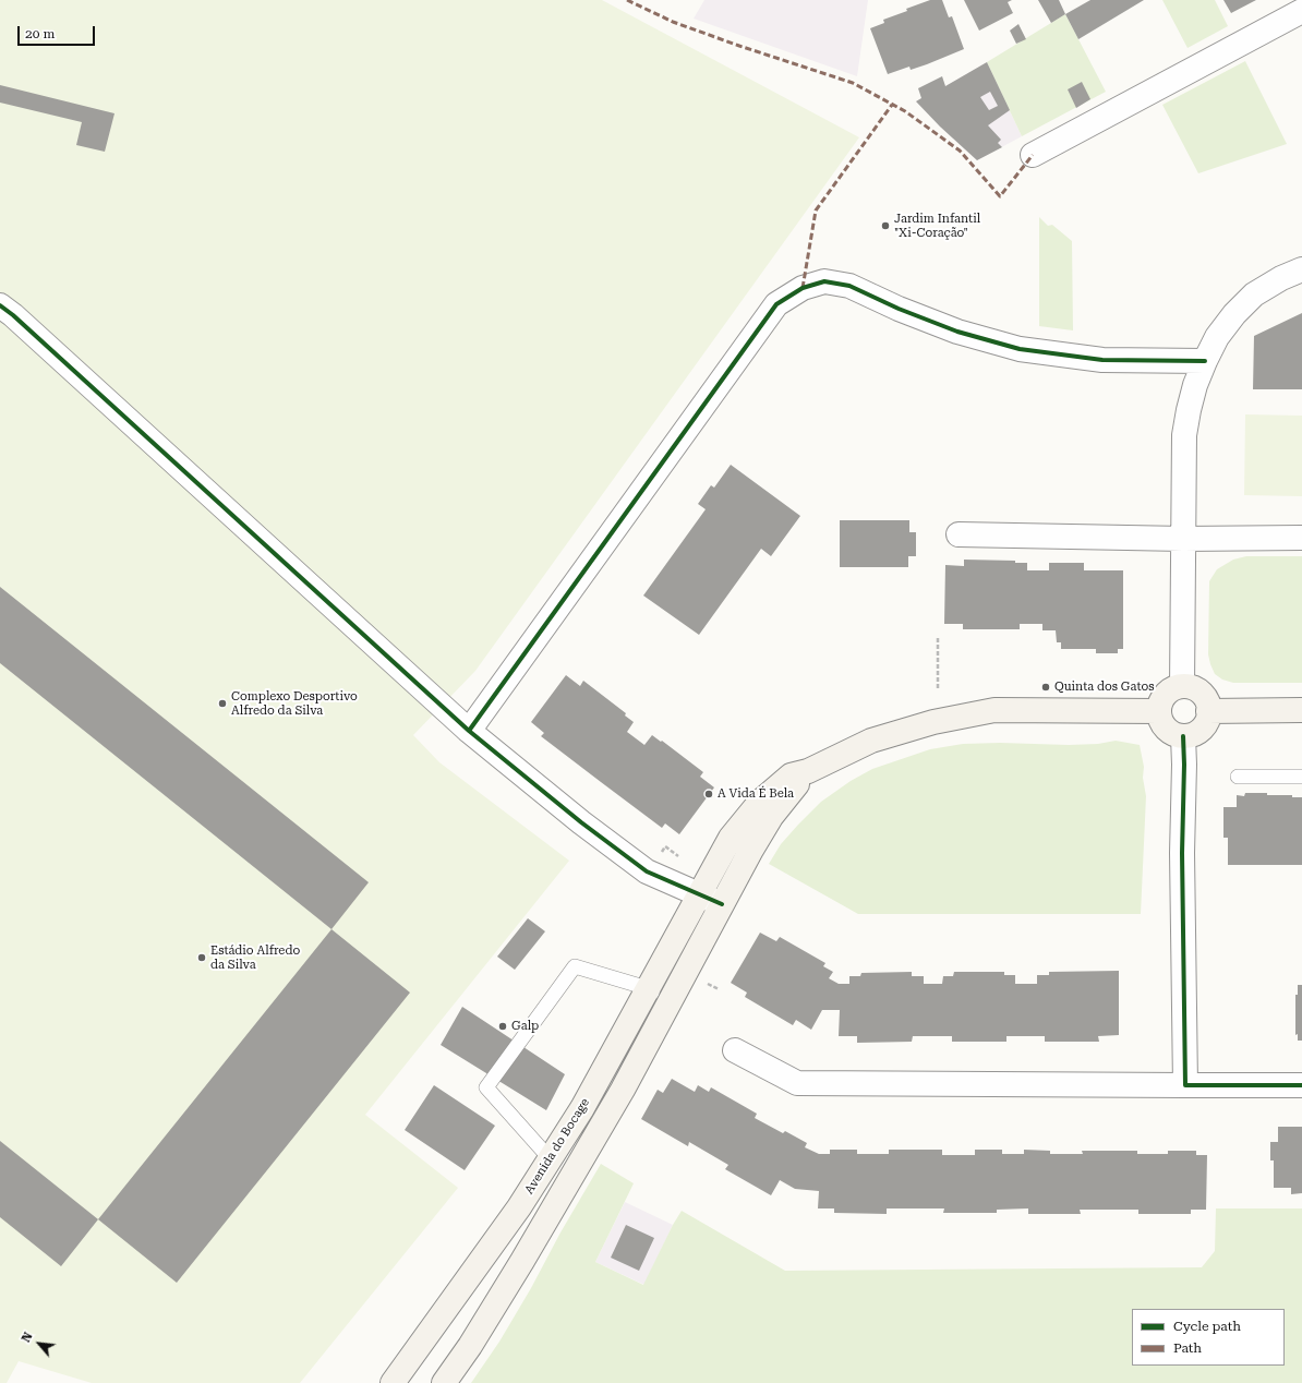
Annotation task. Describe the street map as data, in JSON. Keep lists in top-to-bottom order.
{
  "streets": {
    "main road": ["Avenida do Bocage"]
  },
  "places": [
    "Jardim Infantil \"Xi-Coração\"",
    "Quinta dos Gatos",
    "Complexo Desportivo Alfredo da Silva",
    "A Vida É Bela",
    "Estádio Alfredo da Silva",
    "Galp"
  ],
  "legend": ["Cycle path", "Path"],
  "scale_bar": "20 m",
  "north": "top left"
}
